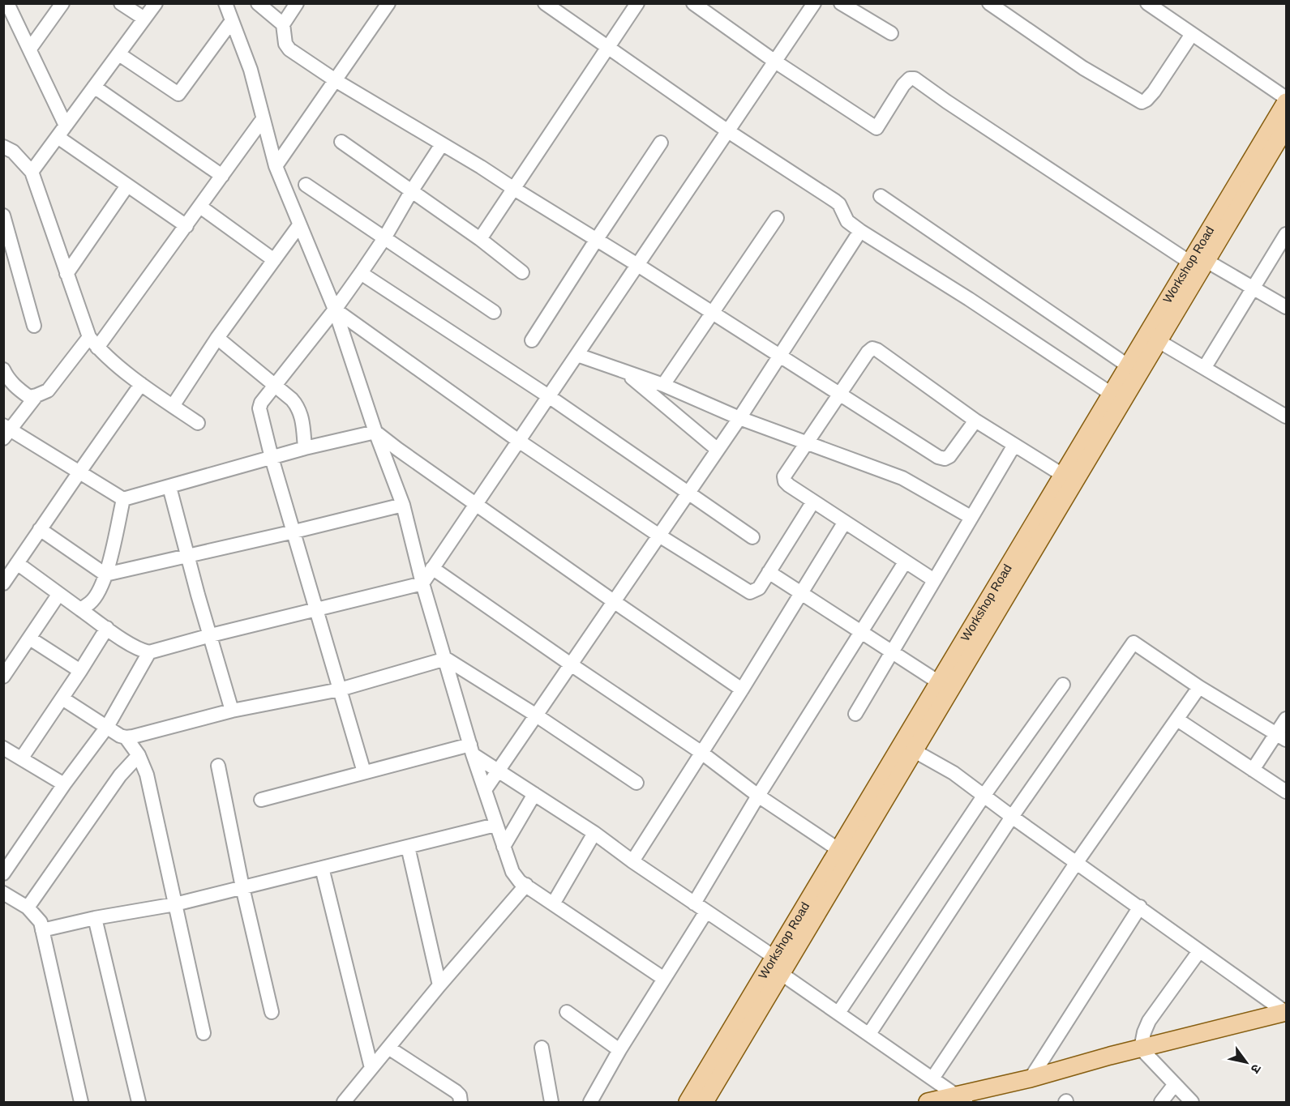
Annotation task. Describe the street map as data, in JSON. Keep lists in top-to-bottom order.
{
  "streets": {
    "main road": ["Workshop Road"]
  },
  "north": "bottom right"
}
